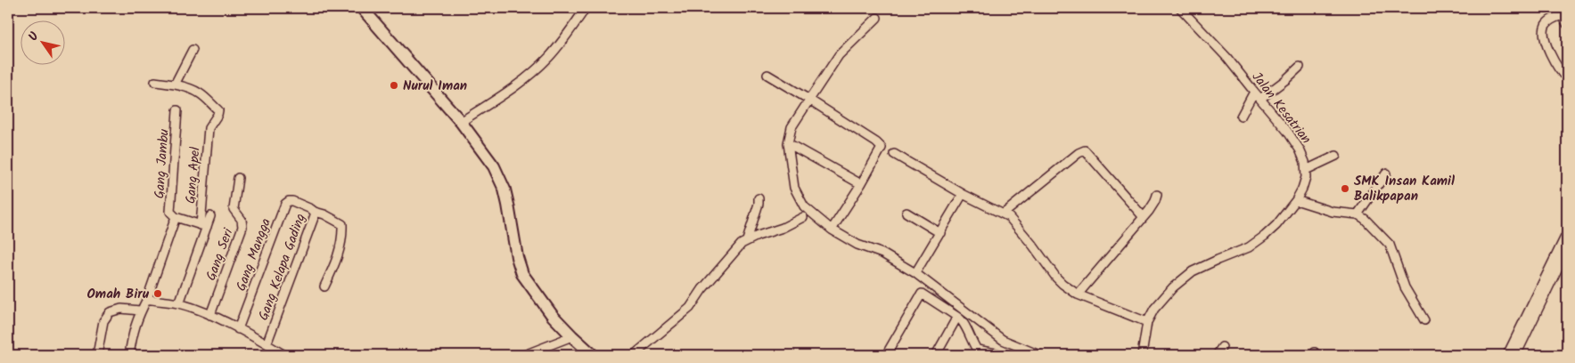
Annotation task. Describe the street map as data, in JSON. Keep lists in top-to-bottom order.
{
  "streets": {
    "street": [
      "Jalan Kesatrian",
      "Gang Jambu",
      "Gang Apel",
      "Gang Seri",
      "Gang Mangga",
      "Gang Kelapa Gading"
    ]
  },
  "crossings": [
    ["Gang Mangga", "Gang Kelapa Gading"]
  ],
  "places": ["Nurul Iman", "SMK Insan Kamil Balikpapan", "Omah Biru"],
  "north": "top left"
}
